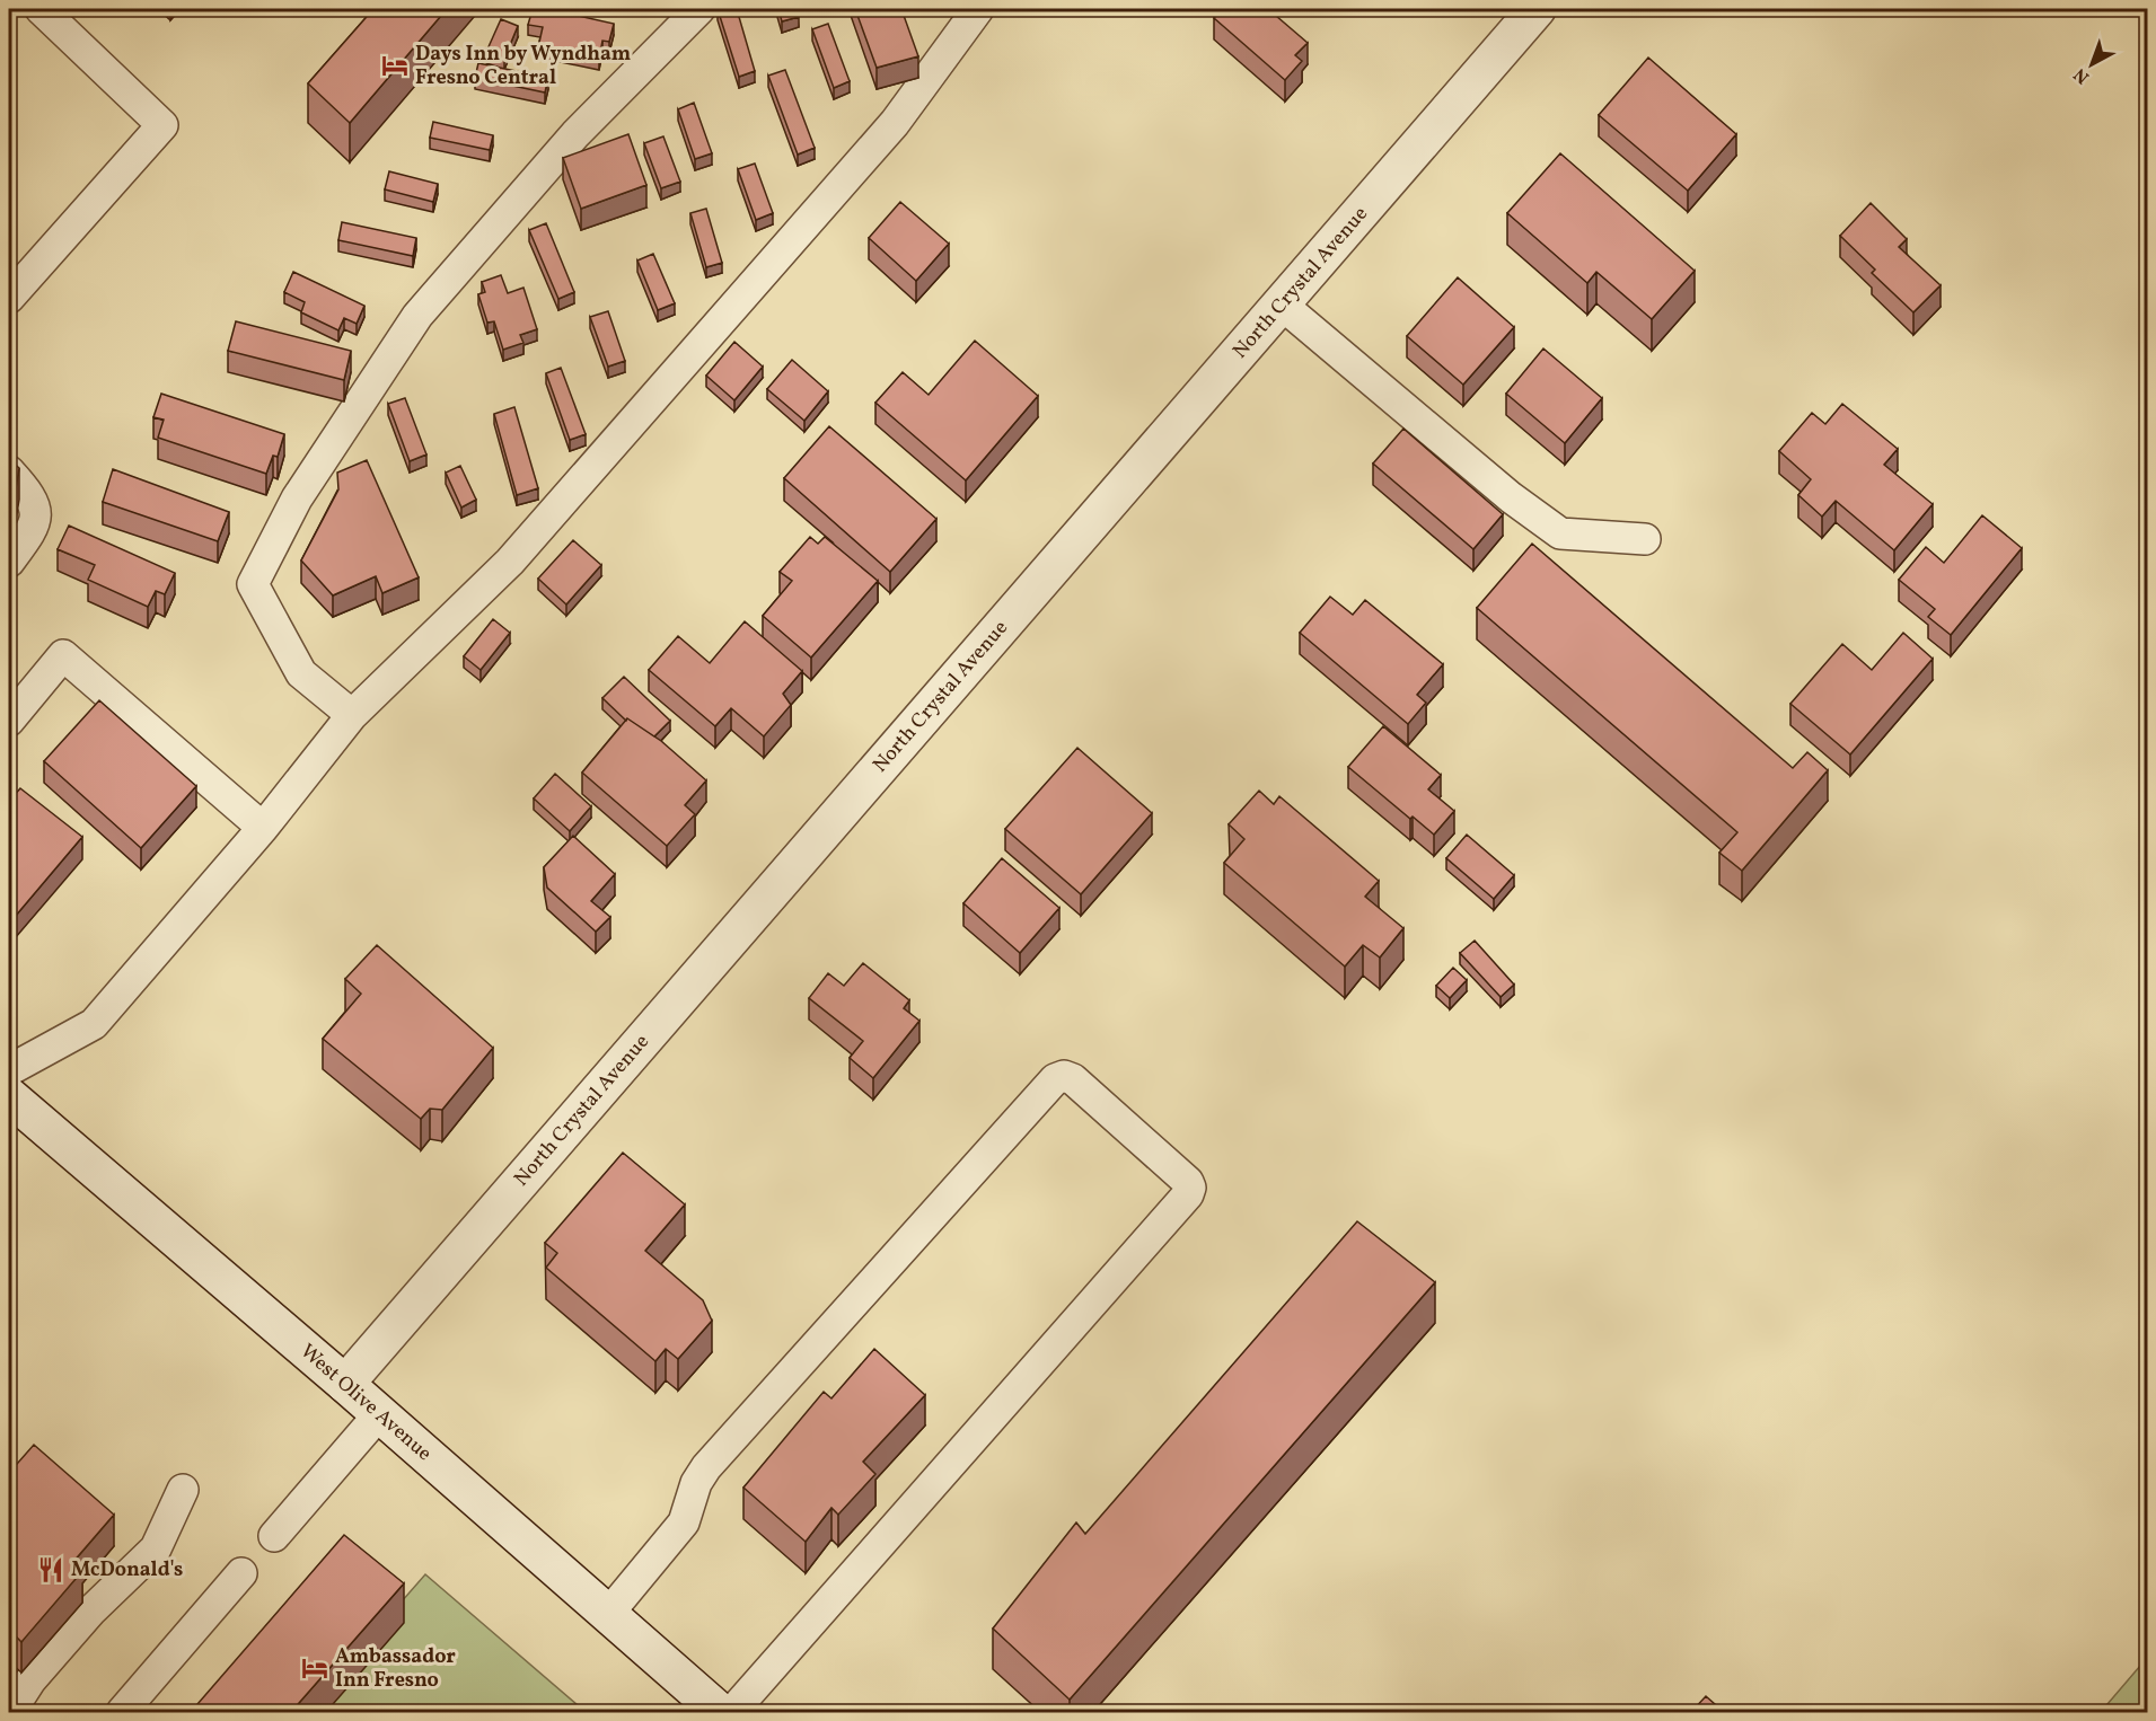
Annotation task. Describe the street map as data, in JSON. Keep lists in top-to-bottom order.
{
  "streets": {
    "street": ["North Crystal Avenue", "West Olive Avenue"]
  },
  "crossings": [
    ["North Crystal Avenue", "West Olive Avenue"]
  ],
  "places": {
    "hotel": ["Days Inn by Wyndham Fresno Central", "Ambassador Inn Fresno"],
    "restaurant": ["McDonald's"]
  },
  "north": "bottom left"
}
